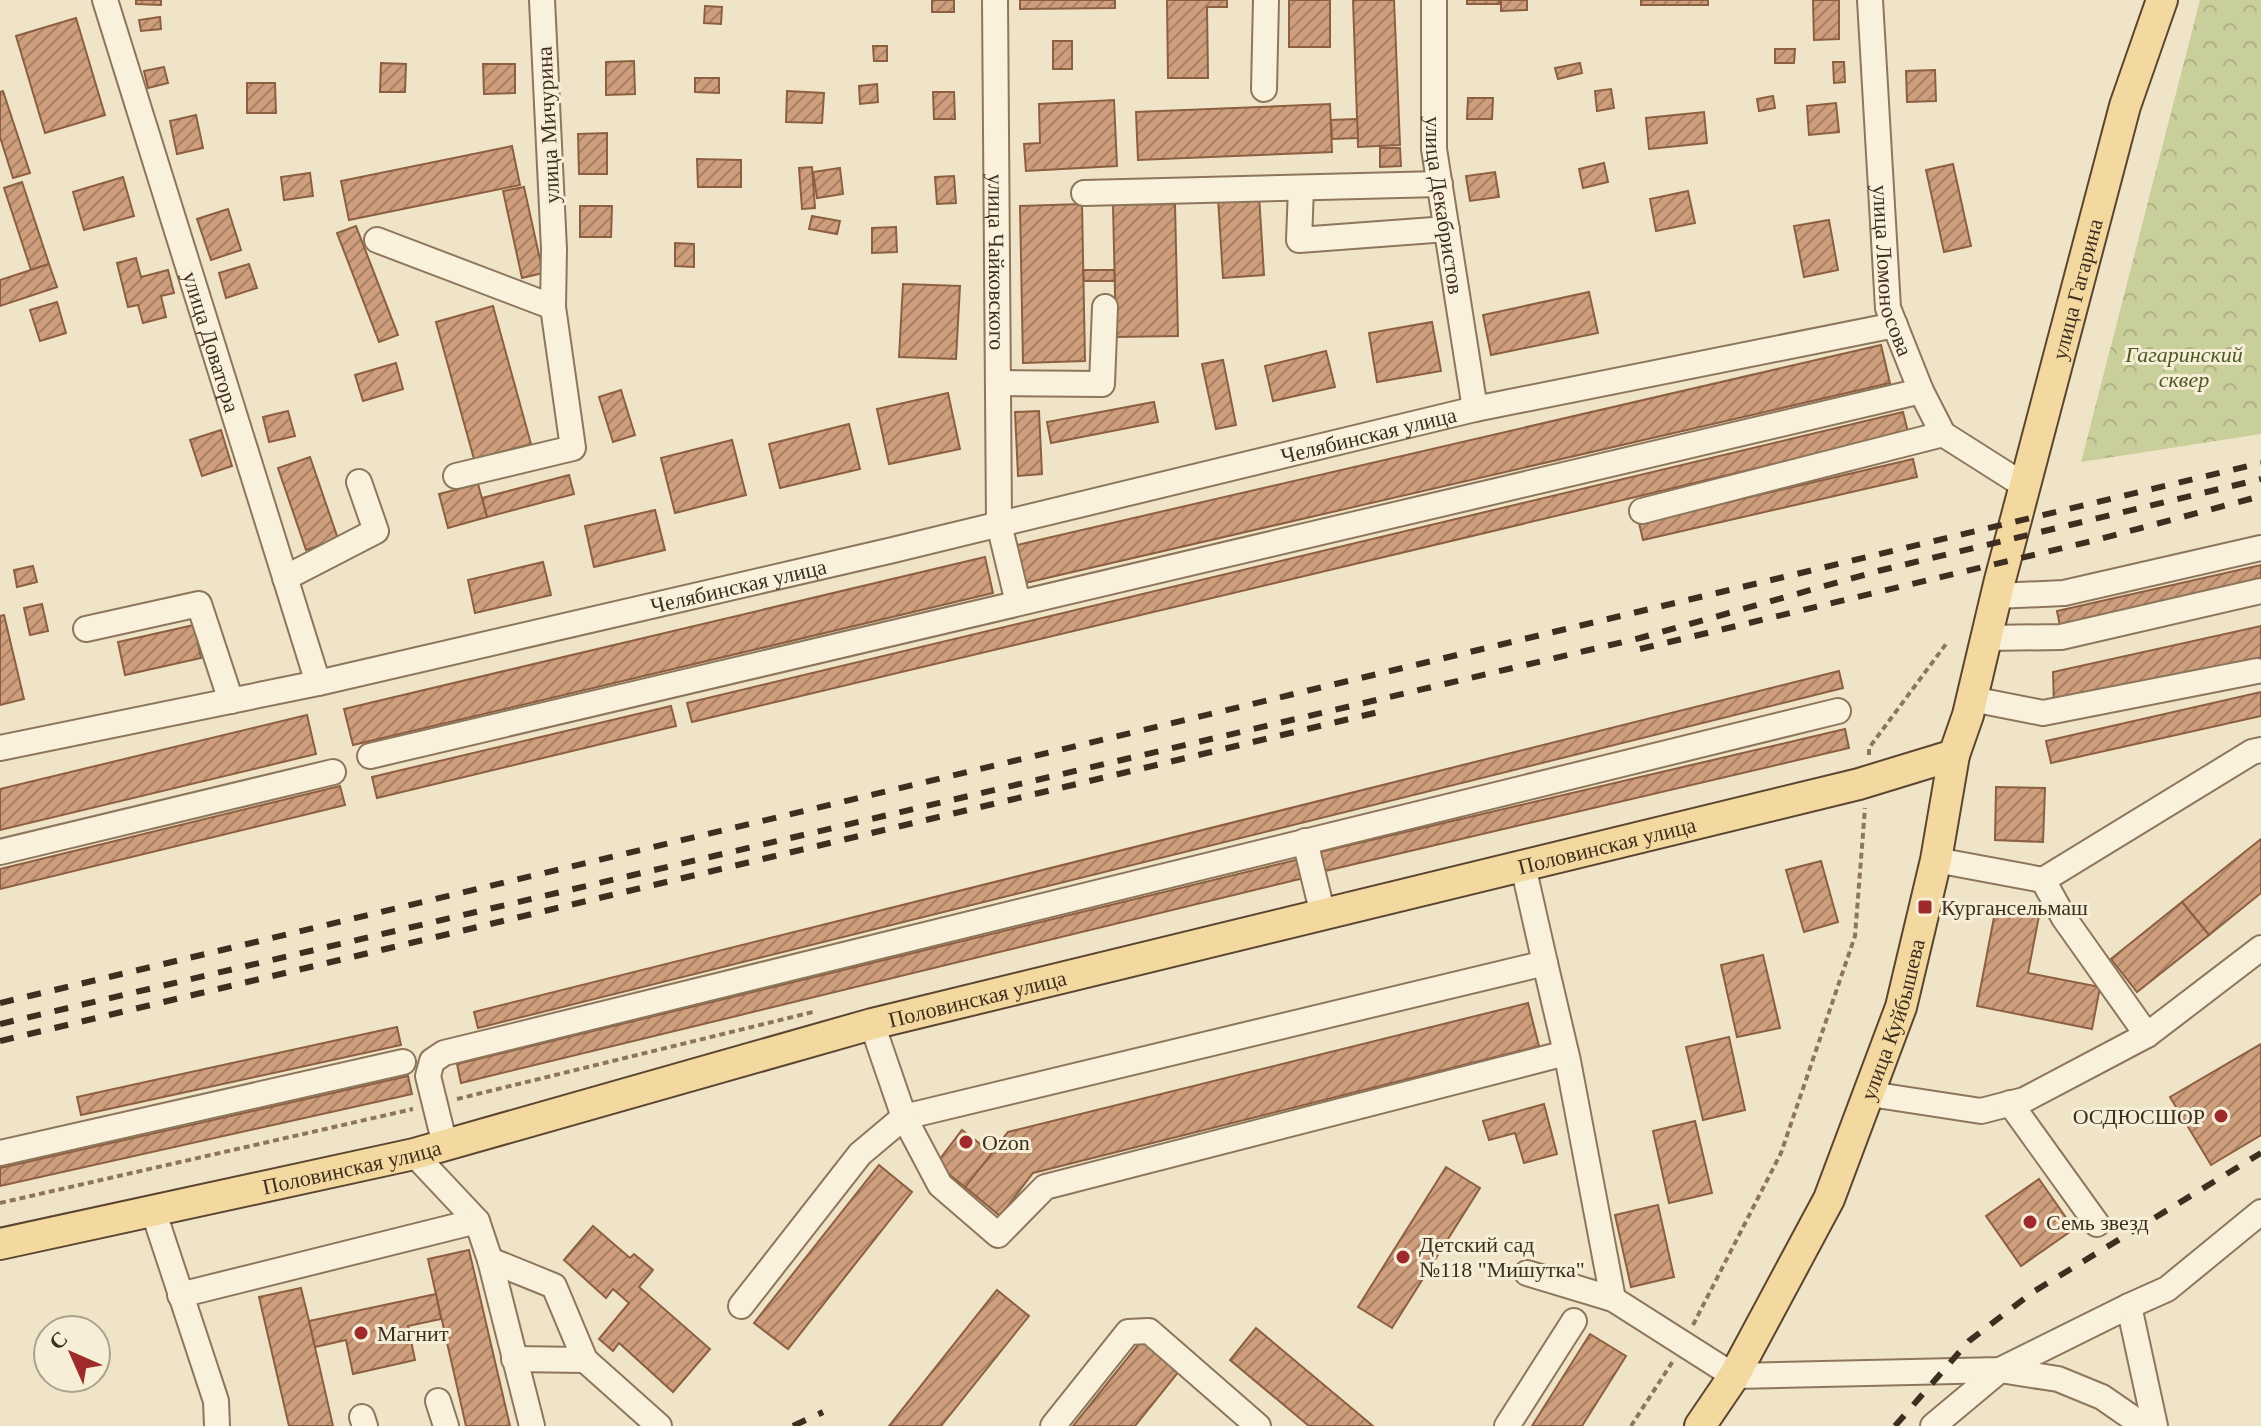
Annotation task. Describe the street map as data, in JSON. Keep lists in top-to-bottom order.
{
  "streets": {
    "main road": ["улица Гагарина", "Половинская улица", "улица Куйбышева"],
    "street": [
      "улица Мичурина",
      "улица Декабристов",
      "улица Чайковского",
      "улица Ломоносова",
      "улица Доватора",
      "Челябинская улица"
    ]
  },
  "crossings": [
    ["улица Декабристов", "Челябинская улица"],
    ["улица Чайковского", "Челябинская улица"],
    ["улица Ломоносова", "Челябинская улица"],
    ["улица Гагарина", "улица Куйбышева"],
    ["улица Доватора", "Челябинская улица"],
    ["Половинская улица", "улица Куйбышева"]
  ],
  "parks": ["Гагаринский сквер"],
  "places": {
    "transit": ["Кургансельмаш"],
    "other": [
      "ОСДЮСШОР",
      "Ozon",
      "Семь звезд",
      "Детский сад №118 \"Мишутка\"",
      "Магнит"
    ]
  },
  "north": "top left"
}
